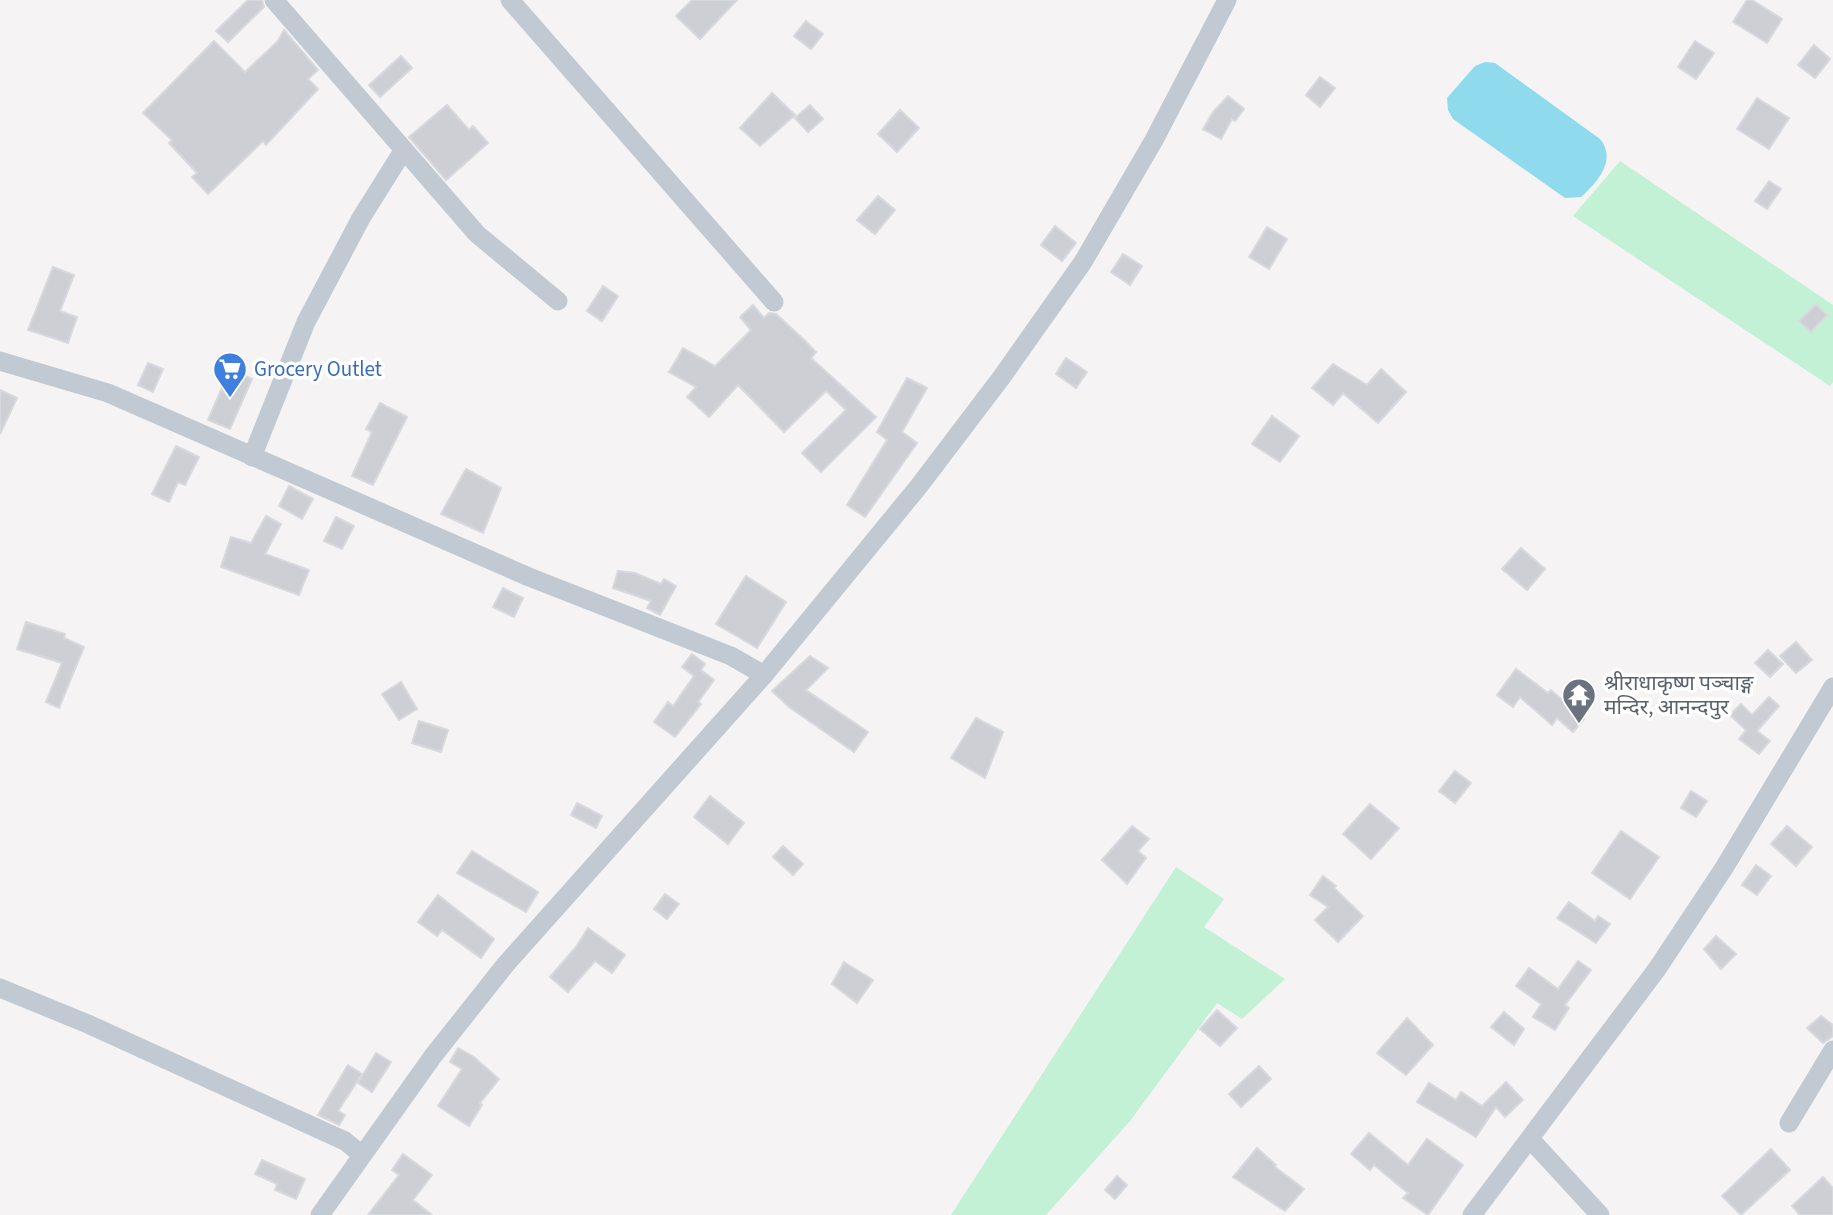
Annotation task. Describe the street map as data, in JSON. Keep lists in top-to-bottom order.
{
  "places": {
    "supermarket": ["Grocery Outlet"],
    "temple": ["श्रीराधाकृष्ण पञ्चाङ्ग मन्दिर, आनन्दपुर"]
  }
}
